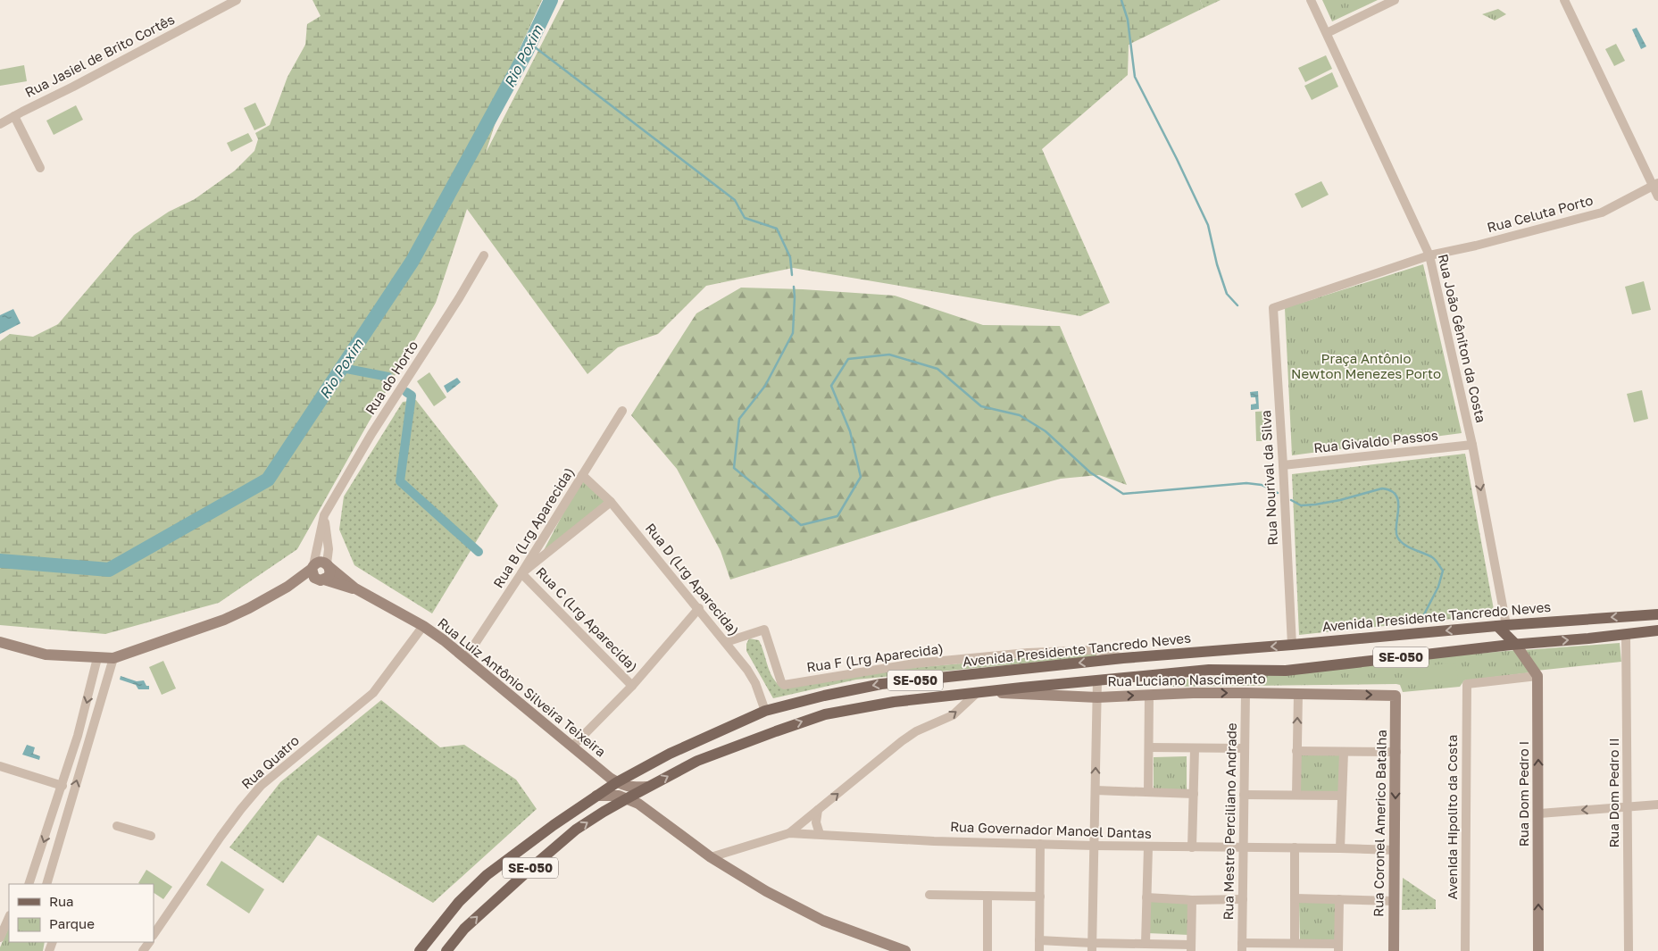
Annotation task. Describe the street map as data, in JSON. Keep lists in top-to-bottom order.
{
  "streets": {
    "main road": ["Avenida Presidente Tancredo Neves", "SE-050"],
    "street": [
      "Rua Jasiel de Brito Cortês",
      "Rua Celuta Porto",
      "Rua João Gêniton da Costa",
      "Rua do Horto",
      "Rua Givaldo Passos",
      "Rua Nourival da Silva",
      "Rua B (Lrg Aparecida)",
      "Rua D (Lrg Aparecida)",
      "Rua C (Lrg Aparecida)",
      "Rua F (Lrg Aparecida)",
      "Rua Luciano Nascimento",
      "Rua Luiz Antônio Silveira Teixeira",
      "Rua Quatro",
      "Rua Dom Pedro II",
      "Rua Dom Pedro I",
      "Avenida Hipolito da Costa",
      "Rua Mestre Perciliano Andrade",
      "Rua Coronel Americo Batalha",
      "Rua Governador Manoel Dantas"
    ]
  },
  "crossings": [
    ["Rua Celuta Porto", "Rua João Gêniton da Costa"],
    ["Rua Celuta Porto", "Rua Nourival da Silva"],
    ["Rua João Gêniton da Costa", "Rua Givaldo Passos"],
    ["Rua João Gêniton da Costa", "Avenida Presidente Tancredo Neves"],
    ["Rua Givaldo Passos", "Rua Nourival da Silva"],
    ["Rua Nourival da Silva", "Avenida Presidente Tancredo Neves"],
    ["Rua B (Lrg Aparecida)", "Rua D (Lrg Aparecida)"],
    ["Rua B (Lrg Aparecida)", "Rua C (Lrg Aparecida)"],
    ["Rua B (Lrg Aparecida)", "Rua Luiz Antônio Silveira Teixeira"],
    ["Rua D (Lrg Aparecida)", "Avenida Presidente Tancredo Neves"],
    ["Rua D (Lrg Aparecida)", "Rua F (Lrg Aparecida)"],
    ["Avenida Presidente Tancredo Neves", "Rua F (Lrg Aparecida)"],
    ["Avenida Presidente Tancredo Neves", "Rua Luiz Antônio Silveira Teixeira"],
    ["SE-050", "Rua Luciano Nascimento"],
    ["SE-050", "Rua Luiz Antônio Silveira Teixeira"],
    ["SE-050", "Rua Dom Pedro II"],
    ["Rua Luciano Nascimento", "Rua Mestre Perciliano Andrade"],
    ["Rua Luciano Nascimento", "Rua Coronel Americo Batalha"],
    ["Rua Luiz Antônio Silveira Teixeira", "Rua Quatro"],
    ["Rua Dom Pedro I", "Avenida Hipolito da Costa"],
    ["Rua Mestre Perciliano Andrade", "Rua Governador Manoel Dantas"],
    ["Rua Coronel Americo Batalha", "Rua Governador Manoel Dantas"]
  ],
  "one_way": ["Rua Dom Pedro I"],
  "water": ["Rio Poxim"],
  "parks": ["Praça Antônio Newton Menezes Porto"],
  "legend": ["Rua", "Parque"]
}
